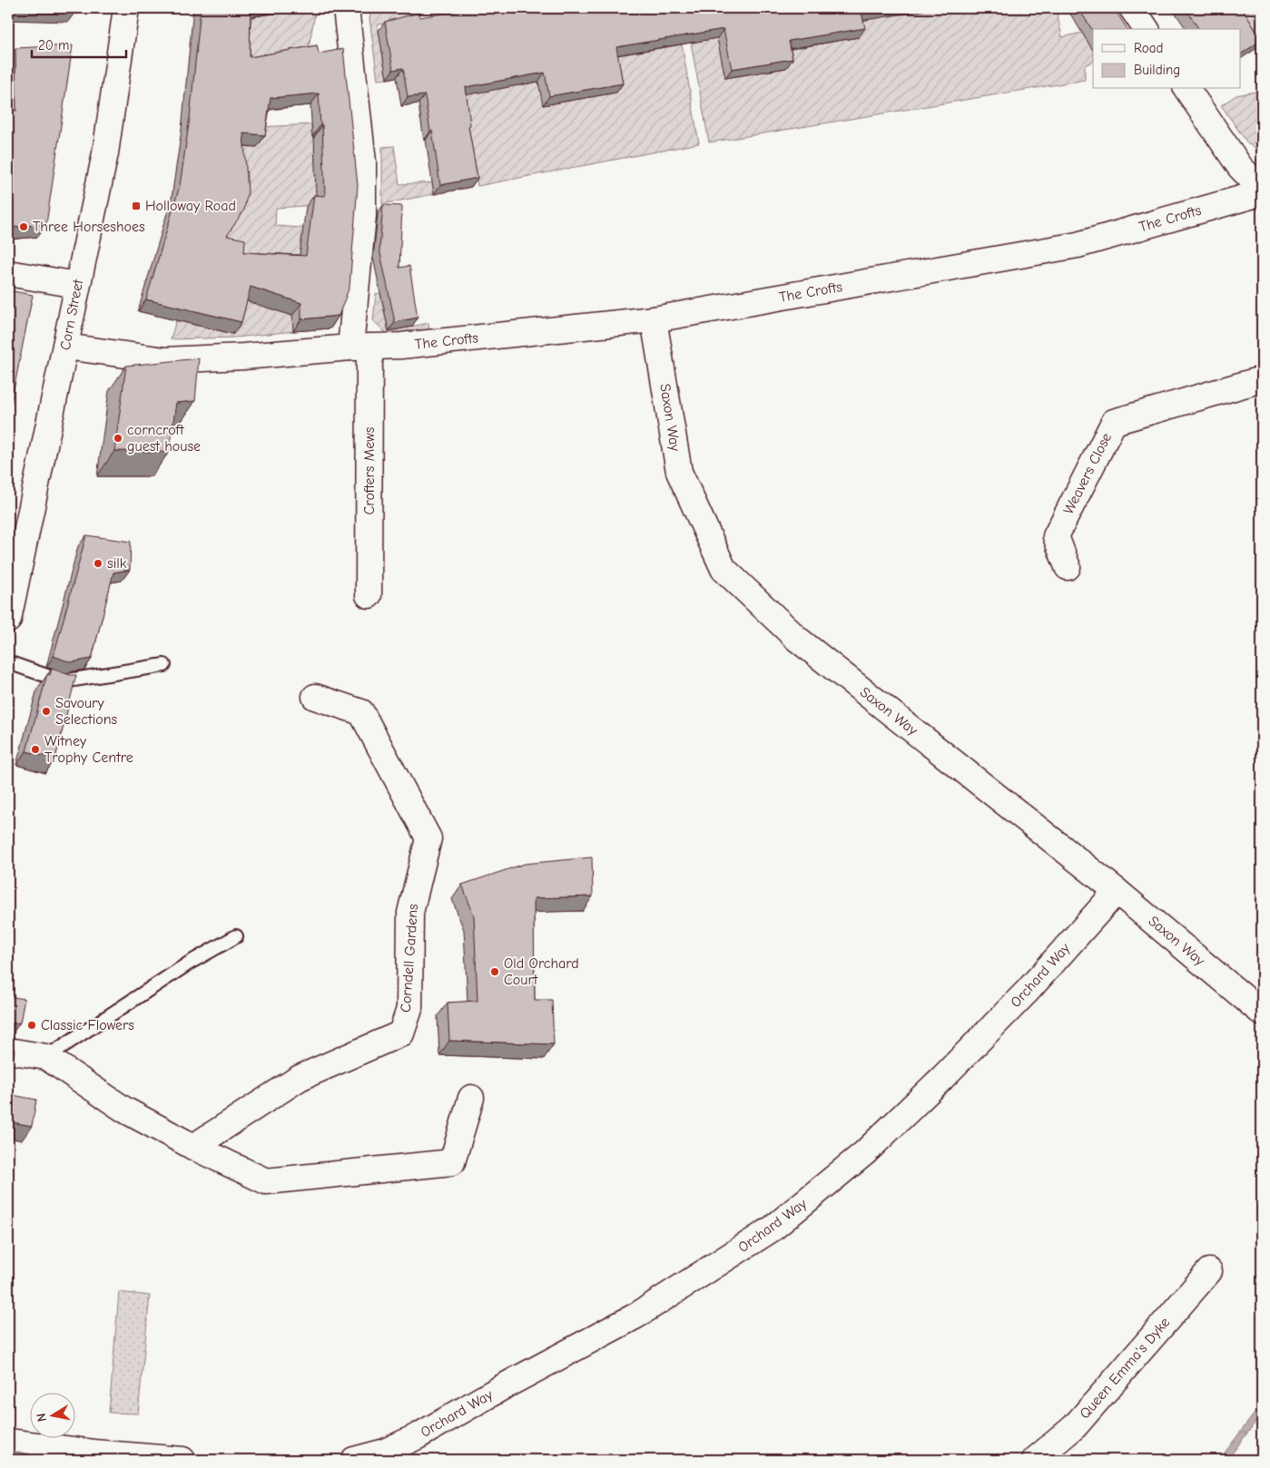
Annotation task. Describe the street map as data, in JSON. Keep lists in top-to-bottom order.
{
  "streets": {
    "street": [
      "The Crofts",
      "Corn Street",
      "Saxon Way",
      "Crofters Mews",
      "Weavers Close",
      "Corndell Gardens",
      "Orchard Way",
      "Queen Emma's Dyke"
    ]
  },
  "crossings": [
    ["The Crofts", "Corn Street"],
    ["The Crofts", "Saxon Way"],
    ["The Crofts", "Crofters Mews"],
    ["Saxon Way", "Orchard Way"]
  ],
  "places": {
    "transit": ["Holloway Road"],
    "other": [
      "Three Horseshoes",
      "corncroft guest house",
      "silk",
      "Savoury Selections",
      "Witney Trophy Centre",
      "Old Orchard Court",
      "Classic Flowers"
    ]
  },
  "legend": ["Road", "Building"],
  "scale_bar": "20 m",
  "north": "left"
}
